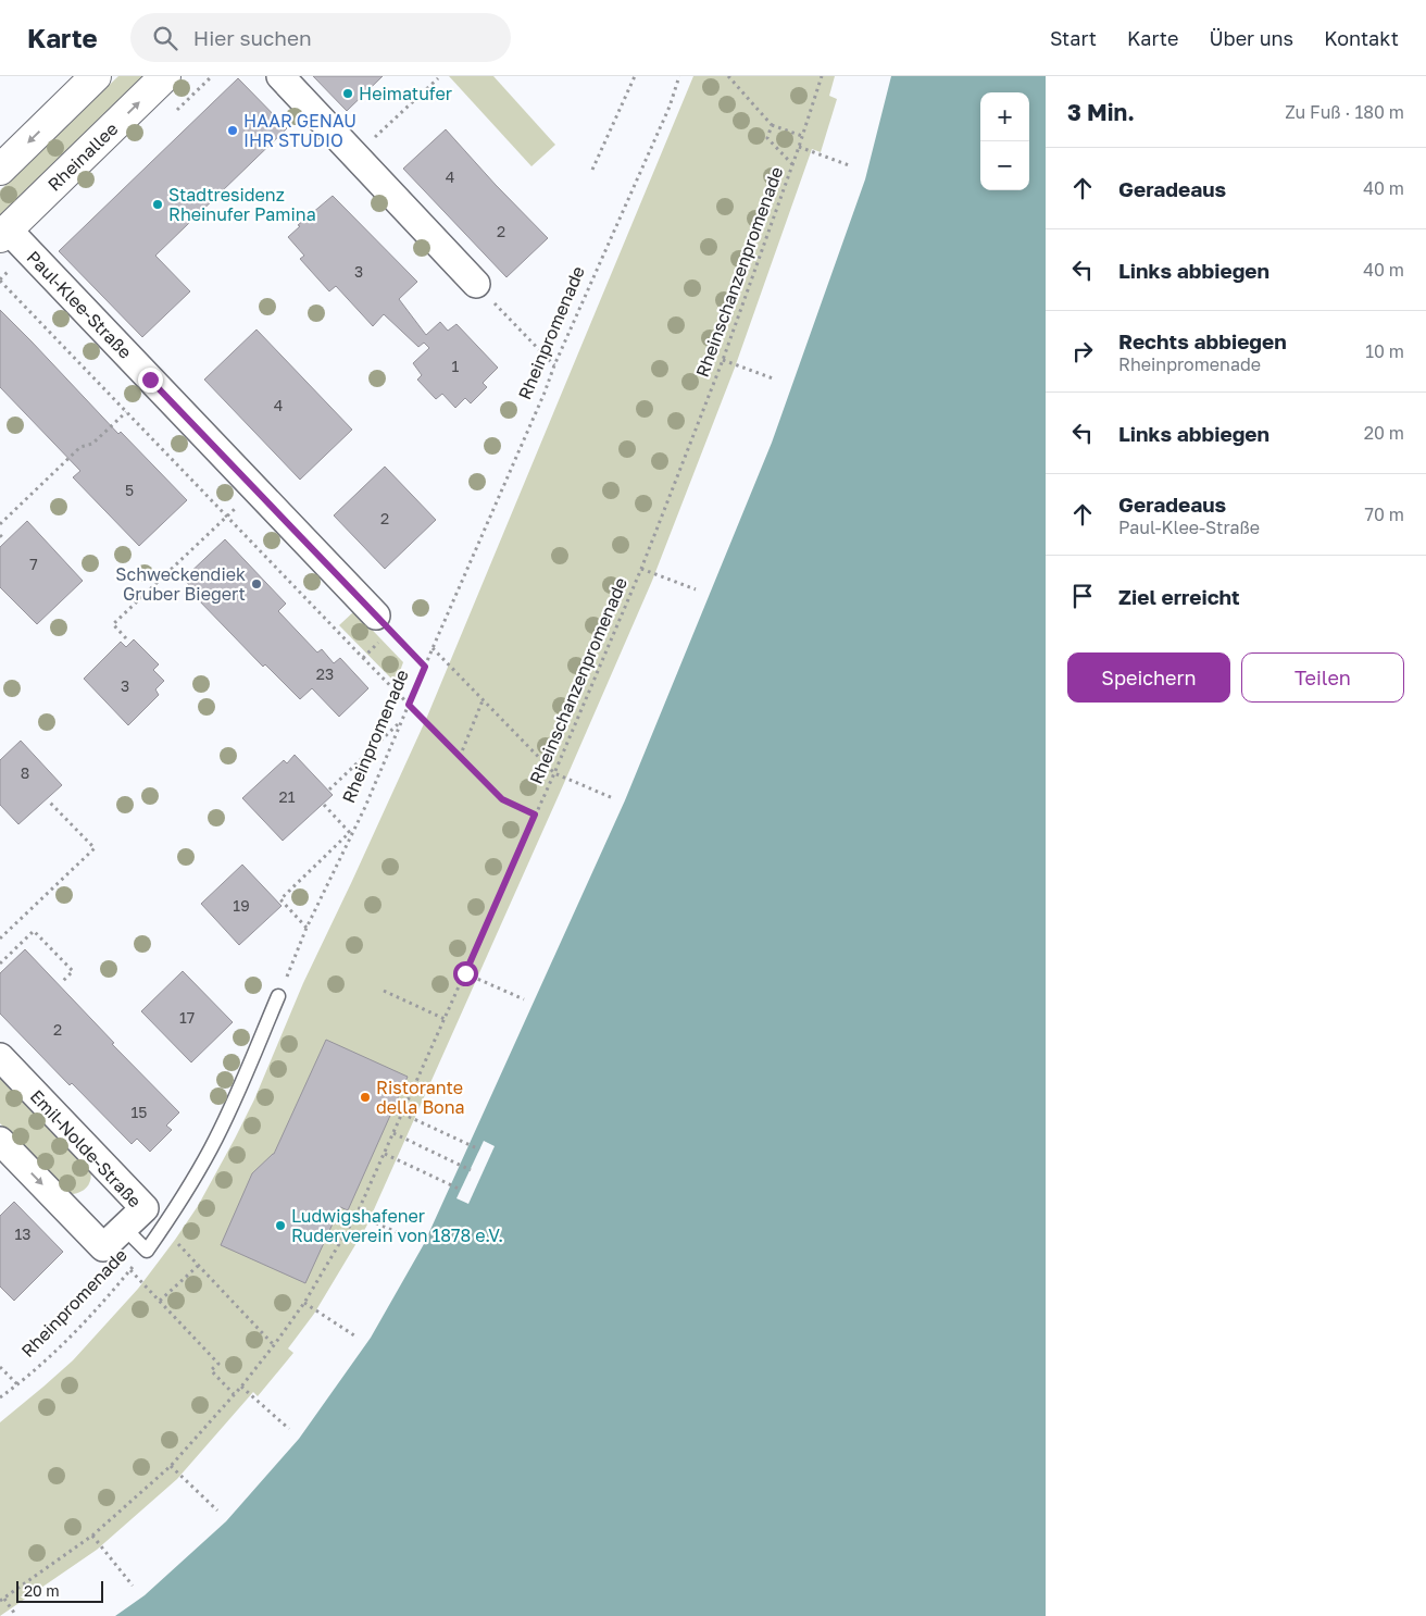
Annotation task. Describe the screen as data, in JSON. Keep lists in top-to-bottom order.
{
  "streets": {
    "street": ["Rheinallee", "Paul-Klee-Straße", "Emil-Nolde-Straße"],
    "lane": ["Rheinpromenade"],
    "path": ["Rheinschanzenpromenade"]
  },
  "crossings": [
    ["Rheinallee", "Paul-Klee-Straße"],
    ["Rheinpromenade", "Emil-Nolde-Straße"]
  ],
  "one_way": ["Emil-Nolde-Straße"],
  "places": [
    "Heimatufer",
    "HAAR GENAU IHR STUDIO",
    "Stadtresidenz Rheinufer Pamina",
    "Schweckendiek Gruber Biegert",
    "Ristorante della Bona",
    "Ludwigshafener Ruderverein von 1878 e.V."
  ],
  "house_numbers": [
    "4",
    "2",
    "3",
    "1",
    "4",
    "5",
    "2",
    "7",
    "23",
    "3",
    "8",
    "21",
    "19",
    "17",
    "2",
    "15",
    "13"
  ],
  "scale_bar": "20 m",
  "page": {
    "header": "Karte",
    "search": "Hier suchen",
    "nav": [
      "Start",
      "Karte",
      "Über uns",
      "Kontakt"
    ],
    "heading": ["3 Min.", "Zu Fuß · 180 m"],
    "map_buttons": ["+", "−"],
    "list": [
      ["Geradeaus", "40 m"],
      ["Links abbiegen", "40 m"],
      ["Rechts abbiegen", "Rheinpromenade", "10 m"],
      ["Links abbiegen", "20 m"],
      ["Geradeaus", "Paul-Klee-Straße", "70 m"],
      "Ziel erreicht"
    ],
    "buttons": ["Speichern", "Teilen"],
    "scale": "20 m"
  }
}
